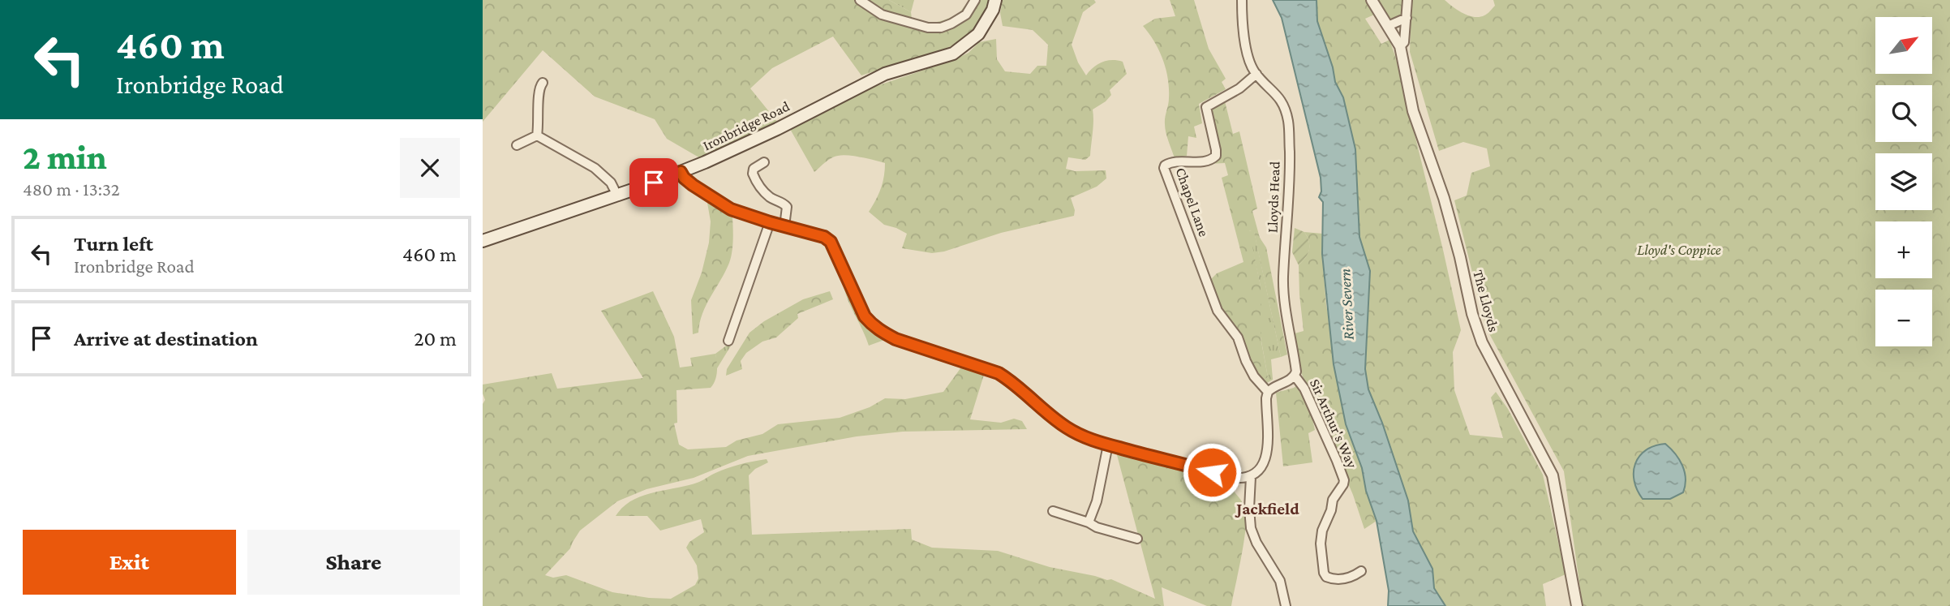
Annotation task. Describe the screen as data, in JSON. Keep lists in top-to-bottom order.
{
  "streets": {
    "main road": ["Ironbridge Road"],
    "street": [
      "Lloyds Head",
      "Chapel Lane",
      "The Lloyds",
      "Sir Arthur's Way"
    ]
  },
  "crossings": [
    ["Lloyds Head", "Chapel Lane"],
    ["Lloyds Head", "Sir Arthur's Way"]
  ],
  "districts": ["Jackfield"],
  "water": ["River Severn"],
  "parks": ["Lloyd's Coppice"],
  "north": "top right",
  "page": {
    "turn": ["460 m", "Ironbridge Road"],
    "map_buttons": ["+", "−"],
    "heading": ["2 min", "480 m · 13:32"],
    "list": [
      {
        "name": "Turn left",
        "note": "Ironbridge Road",
        "value": "460 m"
      },
      {
        "name": "Arrive at destination",
        "value": "20 m"
      }
    ],
    "buttons": ["Exit", "Share"]
  }
}
